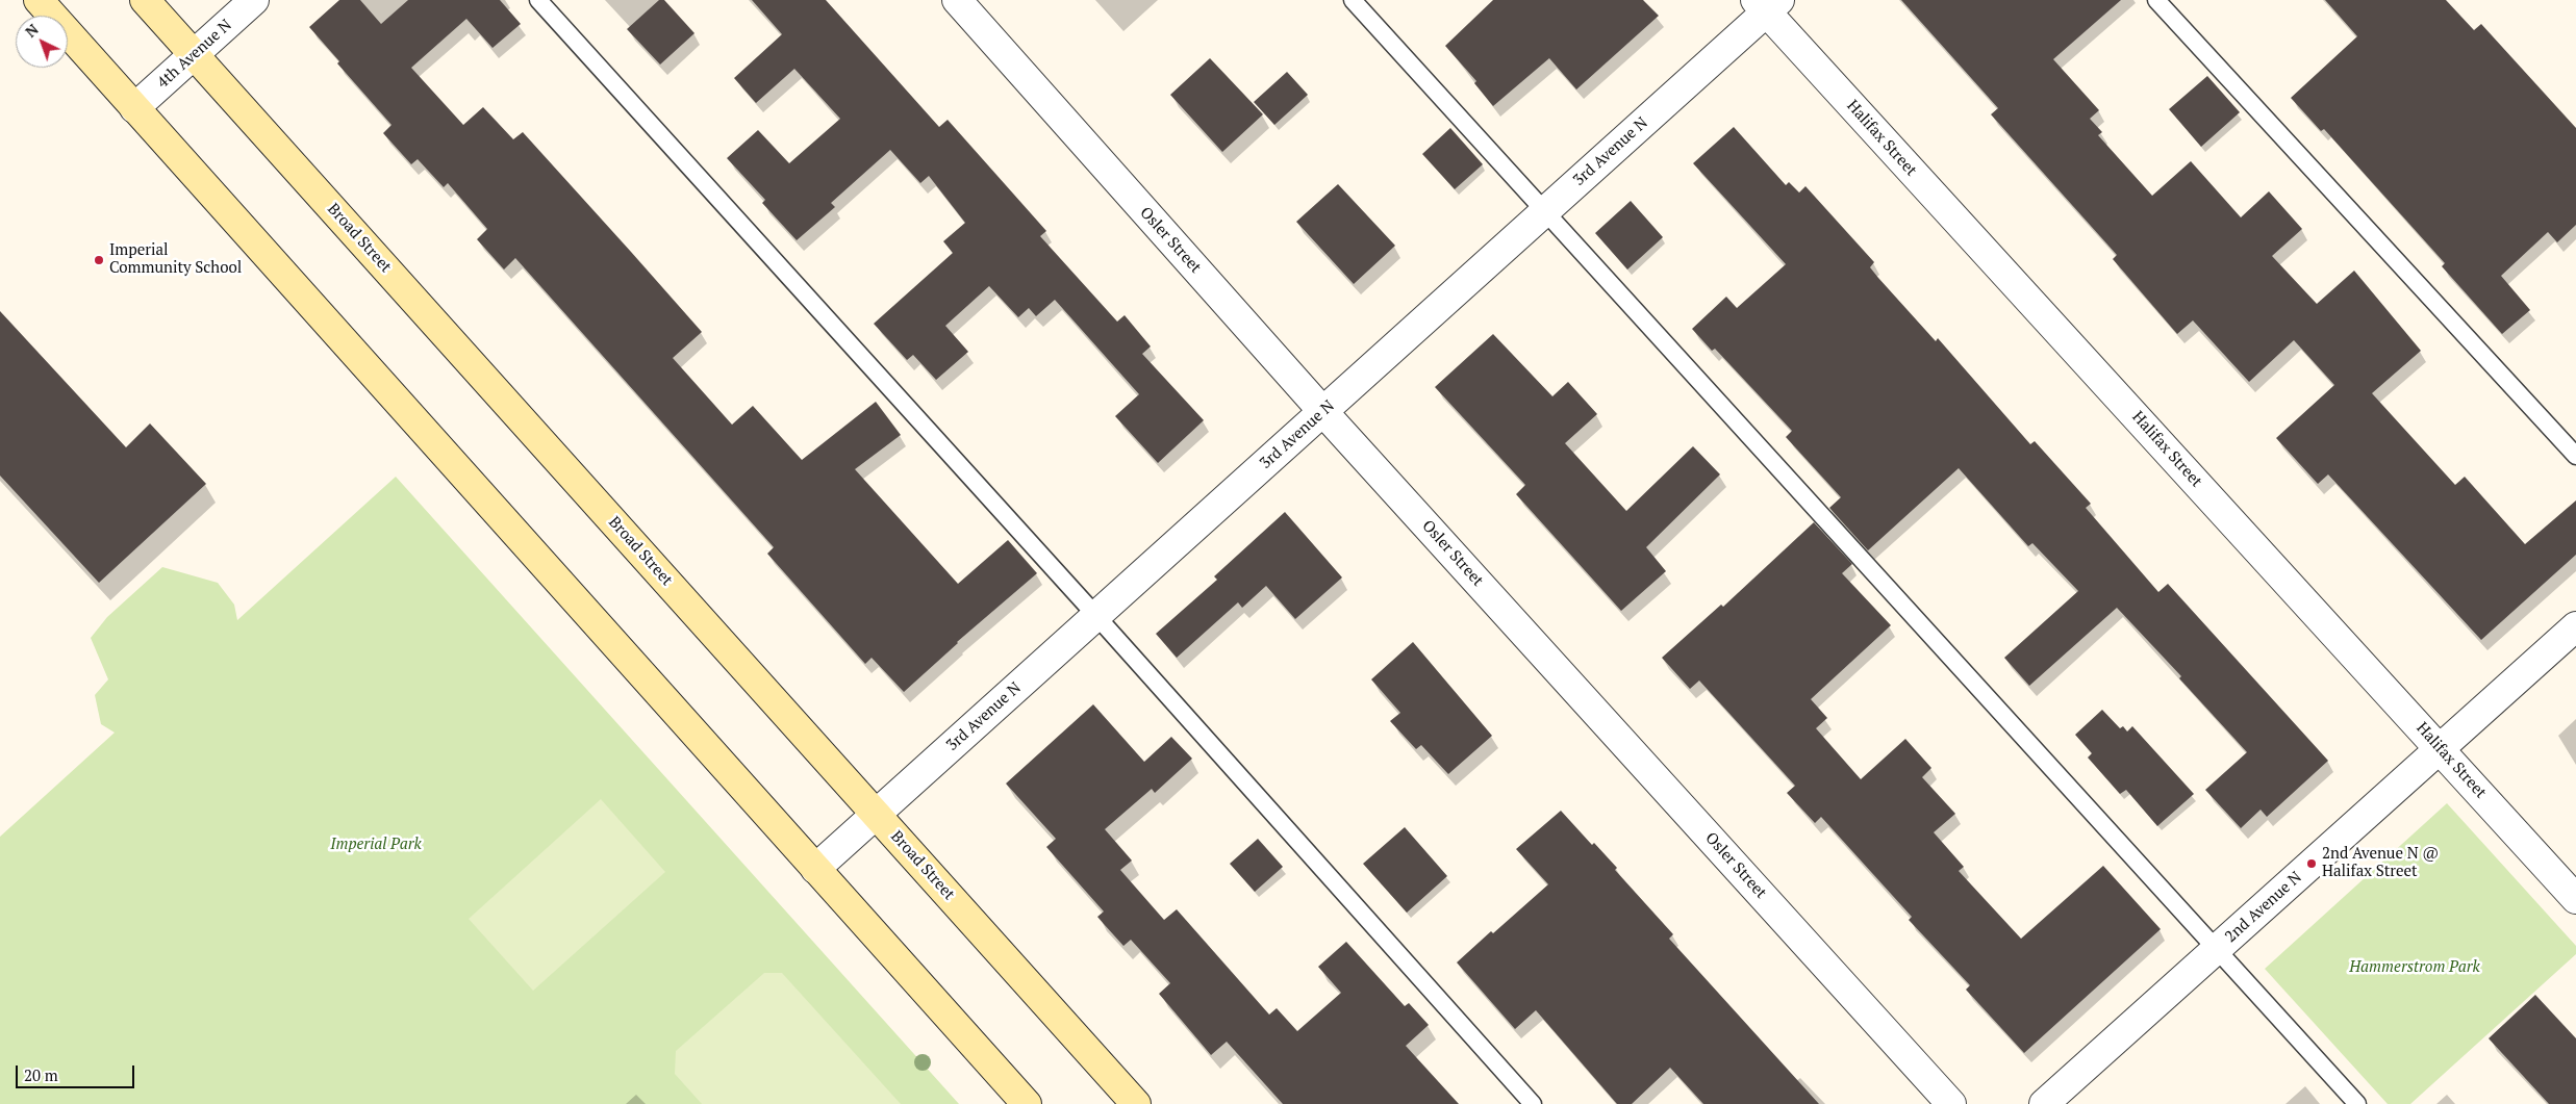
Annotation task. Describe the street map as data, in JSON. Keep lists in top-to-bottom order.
{
  "streets": {
    "main road": ["Broad Street"],
    "street": [
      "4th Avenue N",
      "Halifax Street",
      "3rd Avenue N",
      "Osler Street",
      "2nd Avenue N"
    ]
  },
  "crossings": [
    ["4th Avenue N", "Broad Street"],
    ["Halifax Street", "3rd Avenue N"],
    ["Halifax Street", "2nd Avenue N"],
    ["3rd Avenue N", "Broad Street"],
    ["3rd Avenue N", "Osler Street"]
  ],
  "parks": ["Imperial Park", "Hammerstrom Park"],
  "places": ["Imperial Community School", "2nd Avenue N @ Halifax Street"],
  "scale_bar": "20 m",
  "north": "top left"
}
